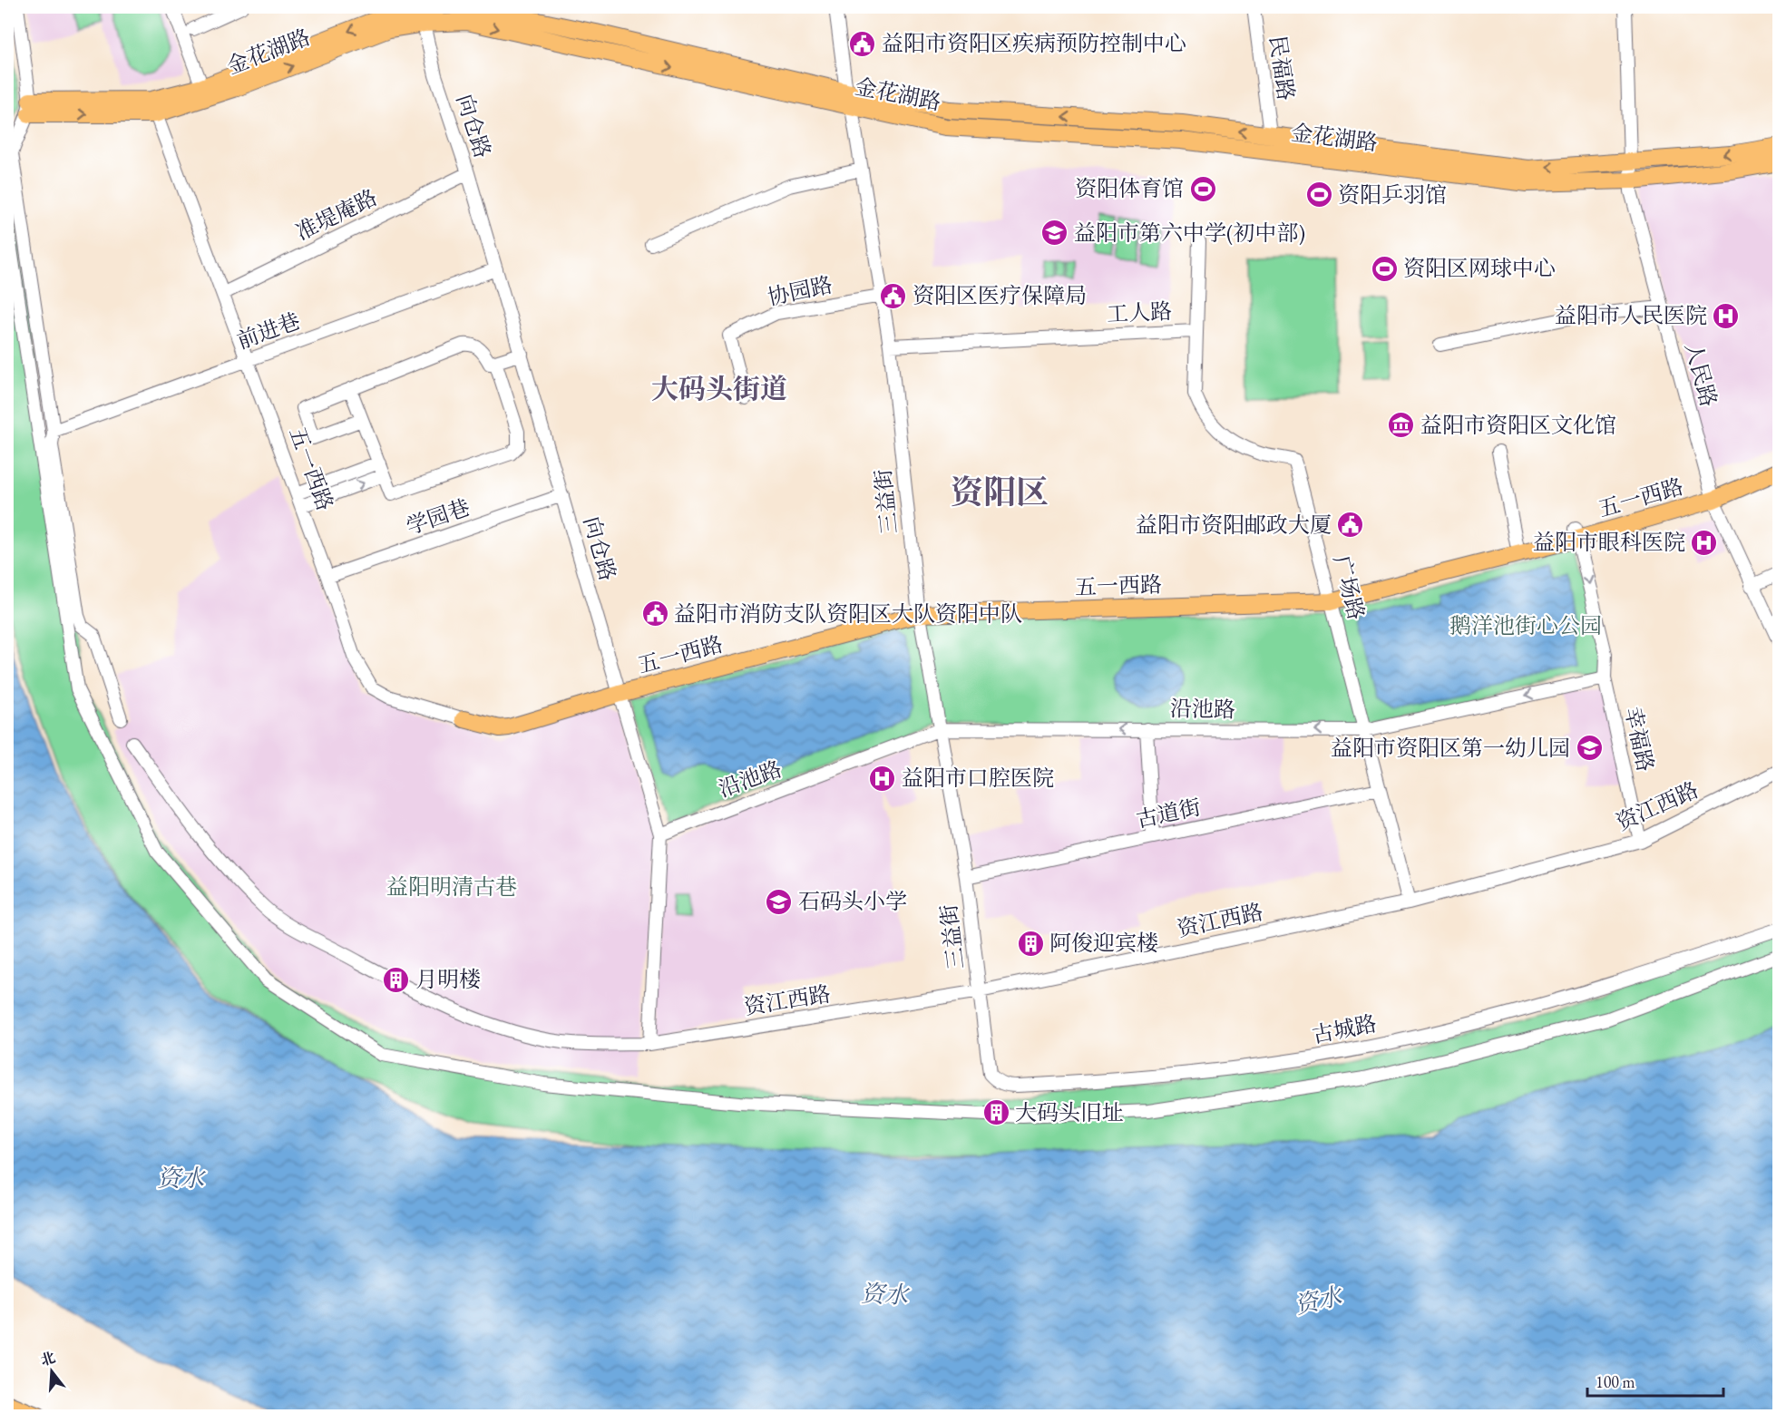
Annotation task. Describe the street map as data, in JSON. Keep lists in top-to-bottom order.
{
  "streets": {
    "main road": ["金花湖路", "五一西路"],
    "street": [
      "民福路",
      "向仓路",
      "准堤庵路",
      "协园路",
      "工人路",
      "前进巷",
      "人民路",
      "三益街",
      "学园巷",
      "广场路",
      "沿池路",
      "幸福路",
      "资江西路",
      "古道街",
      "古城路"
    ]
  },
  "crossings": [
    ["金花湖路", "向仓路"],
    ["金花湖路", "人民路"],
    ["金花湖路", "五一西路"],
    ["金花湖路", "三益街"],
    ["向仓路", "准堤庵路"],
    ["向仓路", "前进巷"],
    ["向仓路", "五一西路"],
    ["向仓路", "学园巷"],
    ["向仓路", "沿池路"],
    ["向仓路", "资江西路"],
    ["准堤庵路", "五一西路"],
    ["协园路", "三益街"],
    ["工人路", "三益街"],
    ["工人路", "广场路"],
    ["前进巷", "五一西路"],
    ["人民路", "五一西路"],
    ["五一西路", "三益街"],
    ["五一西路", "学园巷"],
    ["五一西路", "广场路"],
    ["三益街", "沿池路"],
    ["三益街", "资江西路"],
    ["三益街", "古道街"],
    ["三益街", "古城路"],
    ["广场路", "沿池路"],
    ["广场路", "资江西路"],
    ["广场路", "古道街"],
    ["沿池路", "幸福路"],
    ["幸福路", "资江西路"],
    ["资江西路", "古城路"]
  ],
  "one_way": ["沿池路"],
  "districts": ["大码头街道", "资阳区"],
  "water": ["资水"],
  "parks": ["鹅洋池街心公园", "益阳明清古巷"],
  "places": {
    "public building": [
      "益阳市资阳区疾病预防控制中心",
      "资阳区医疗保障局",
      "益阳市资阳邮政大厦",
      "益阳市消防支队资阳区大队资阳中队"
    ],
    "sports": ["资阳体育馆", "资阳乒羽馆", "资阳区网球中心"],
    "school or university": ["益阳市第六中学(初中部)", "益阳市资阳区第一幼儿园", "石码头小学"],
    "hospital": ["益阳市人民医院", "益阳市眼科医院", "益阳市口腔医院"],
    "museum": ["益阳市资阳区文化馆"],
    "building": ["阿俊迎宾楼", "月明楼", "大码头旧址"]
  },
  "scale_bar": "100 m",
  "north": "top"
}
